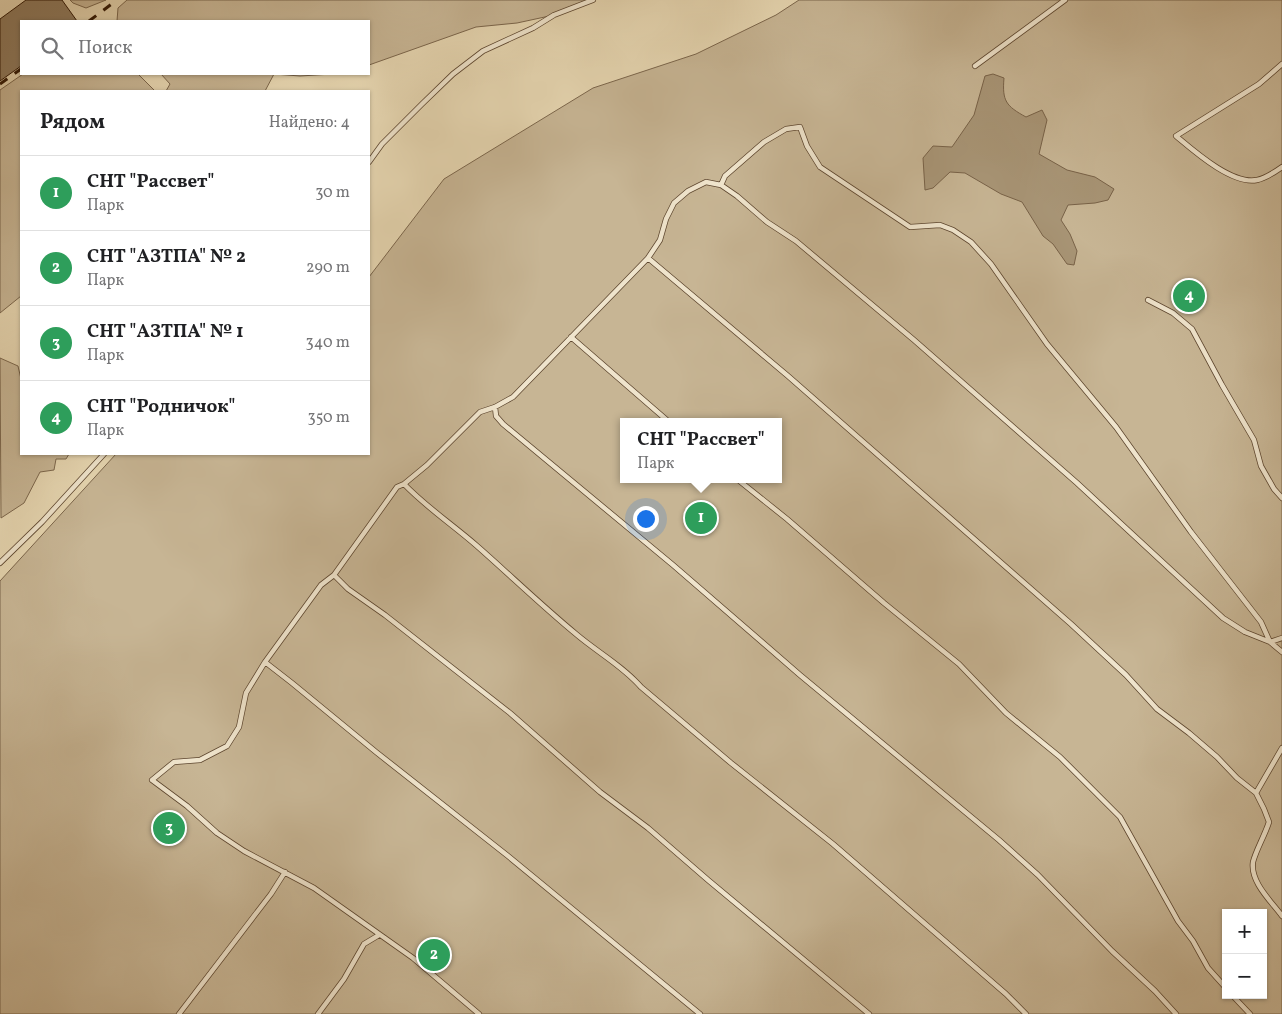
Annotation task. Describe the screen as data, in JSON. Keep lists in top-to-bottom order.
{
  "page": {
    "search": "Поиск",
    "heading": ["Рядом", "Найдено: 4"],
    "list": [
      {
        "mark": "1",
        "name": "СНТ \"Рассвет\"",
        "note": "Парк",
        "value": "30 m"
      },
      {
        "mark": "2",
        "name": "СНТ \"АЗТПА\" № 2",
        "note": "Парк",
        "value": "290 m"
      },
      {
        "mark": "3",
        "name": "СНТ \"АЗТПА\" № 1",
        "note": "Парк",
        "value": "340 m"
      },
      {
        "mark": "4",
        "name": "СНТ \"Родничок\"",
        "note": "Парк",
        "value": "350 m"
      }
    ],
    "pins": [
      "4",
      "1",
      "3",
      "2"
    ],
    "popup": ["СНТ \"Рассвет\"", "Парк"],
    "map_buttons": ["+", "−"]
  }
}
